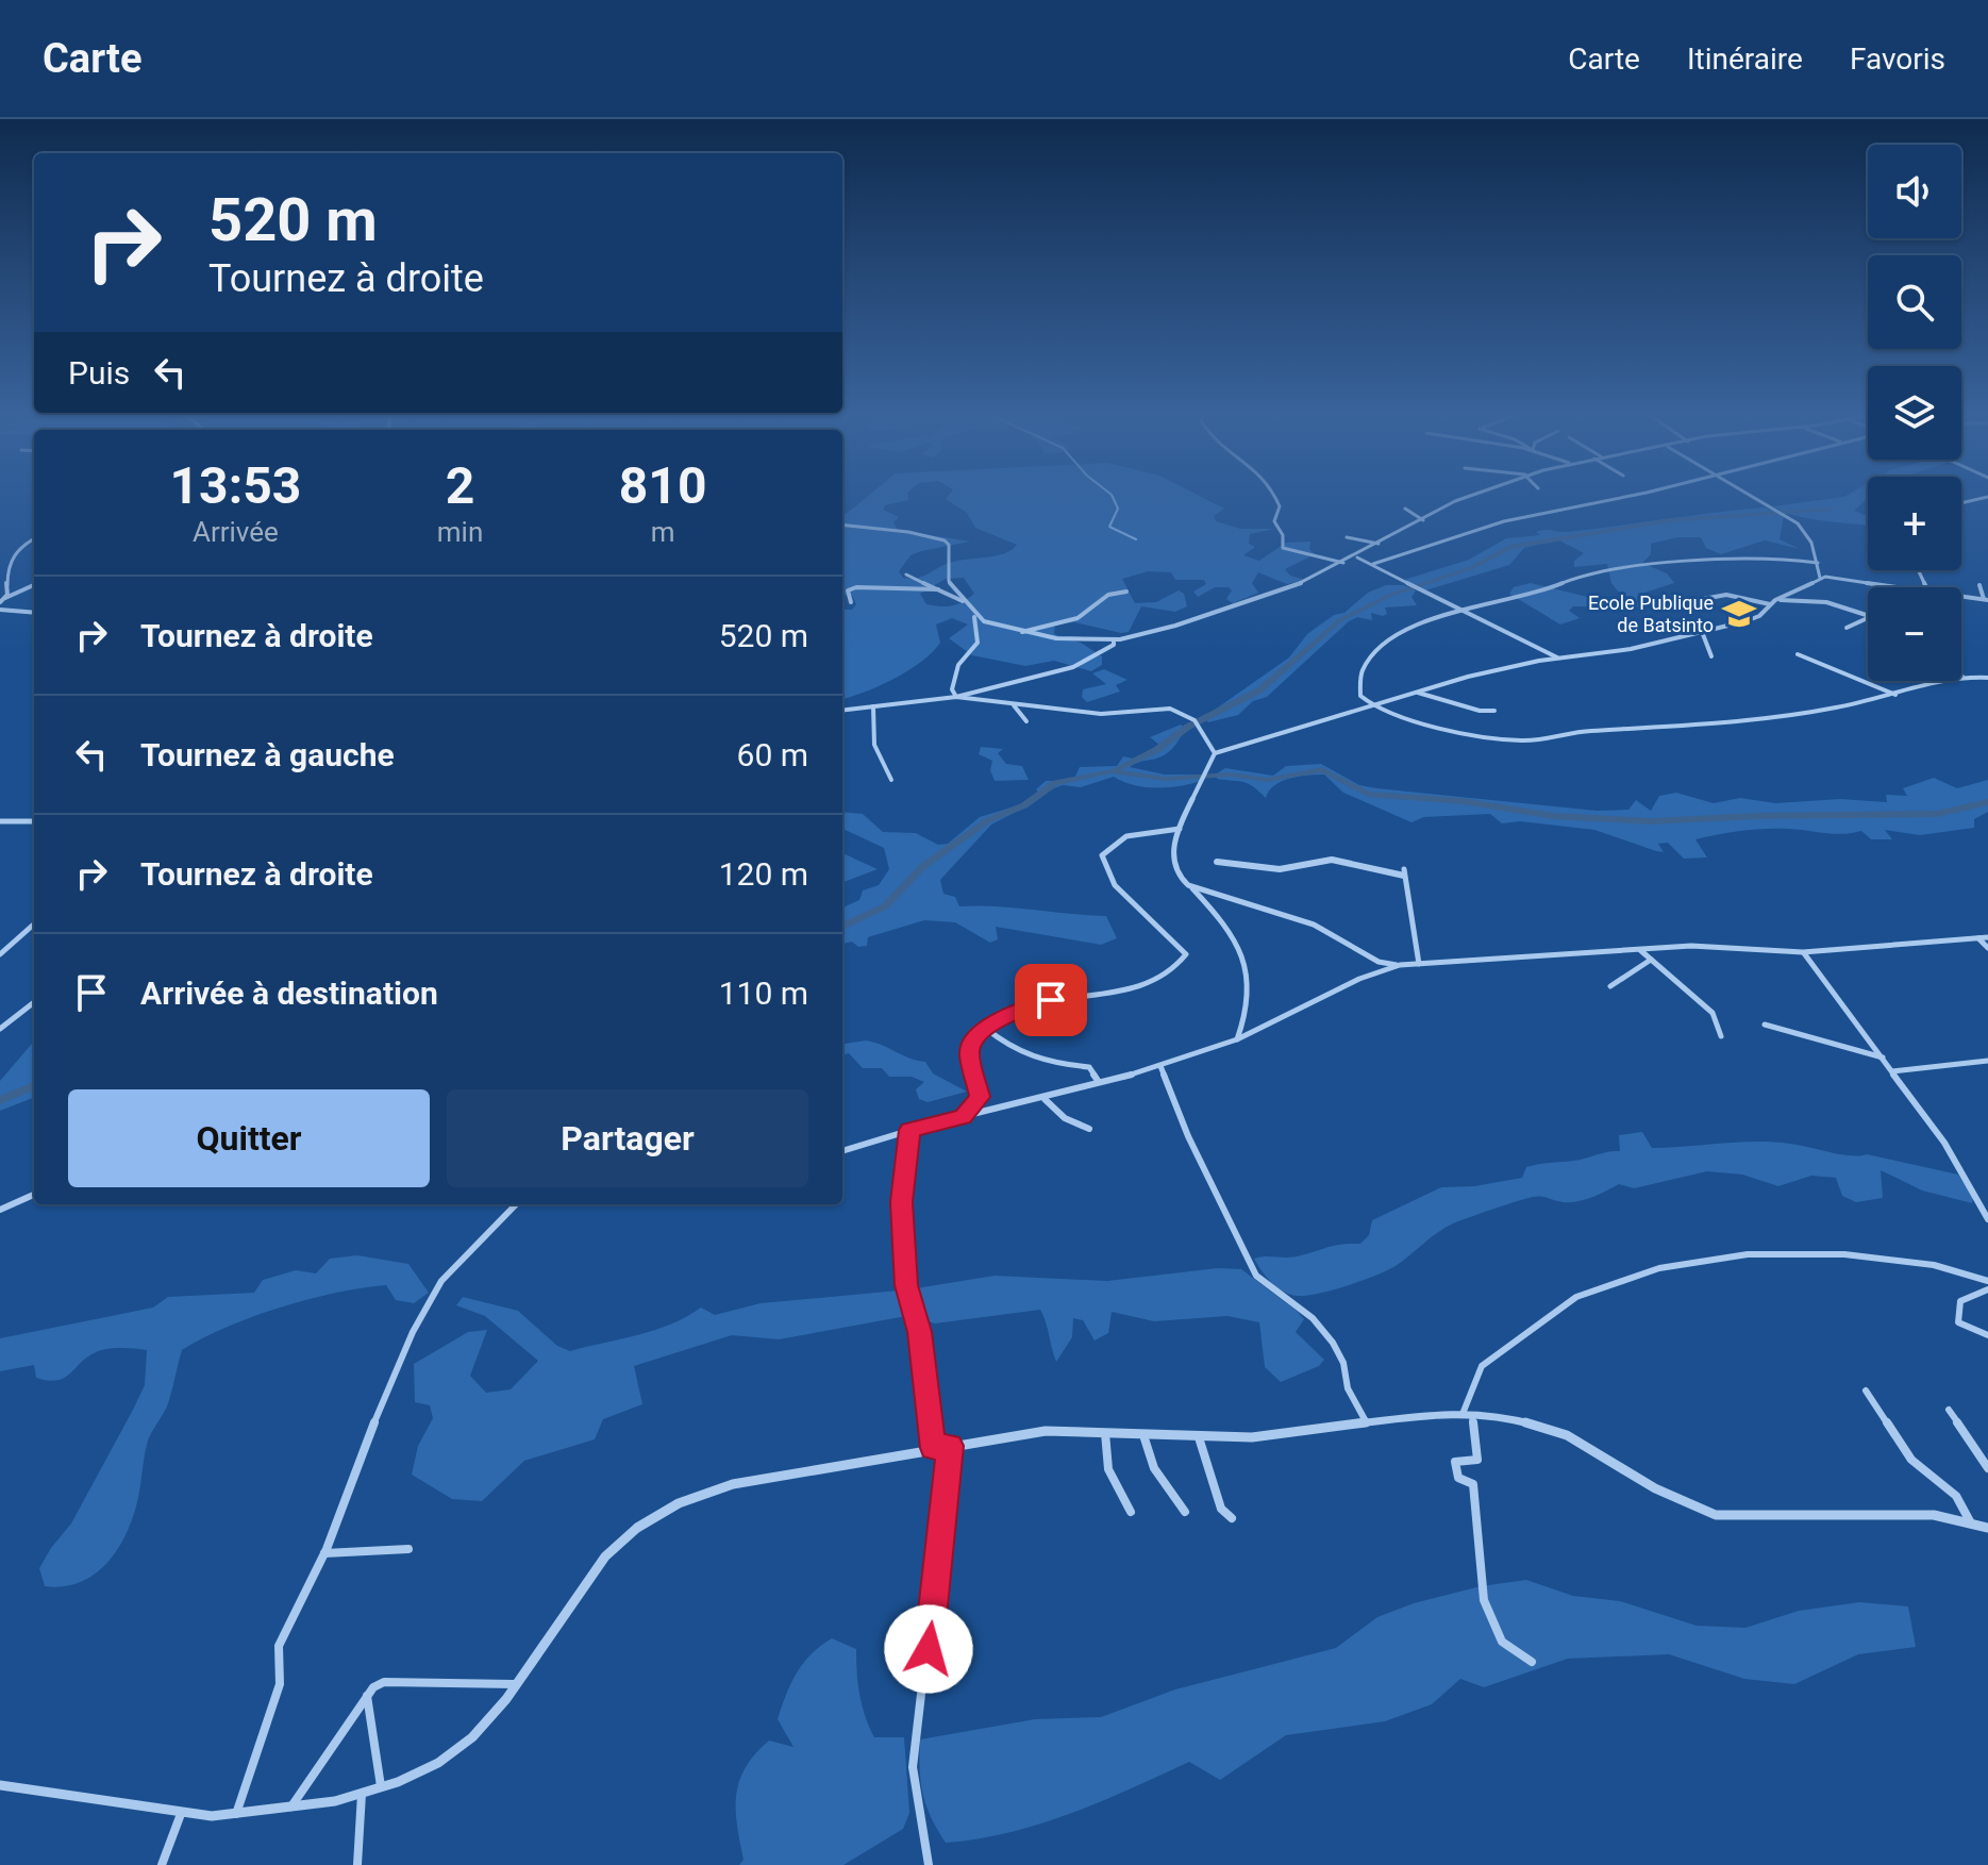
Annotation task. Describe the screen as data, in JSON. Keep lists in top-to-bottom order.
{
  "places": {
    "school or university": ["Ecole Publique de Batsinto"]
  },
  "page": {
    "header": "Carte",
    "nav": ["Carte", "Itinéraire", "Favoris"],
    "map_buttons": ["+", "−"],
    "turn": ["520 m", "Tournez à droite"],
    "then": "Puis",
    "eta": [
      "13:53",
      "Arrivée",
      "2",
      "min",
      "810",
      "m"
    ],
    "list": [
      {
        "name": "Tournez à droite",
        "value": "520 m"
      },
      {
        "name": "Tournez à gauche",
        "value": "60 m"
      },
      {
        "name": "Tournez à droite",
        "value": "120 m"
      },
      {
        "name": "Arrivée à destination",
        "value": "110 m"
      }
    ],
    "buttons": ["Quitter", "Partager"]
  }
}
